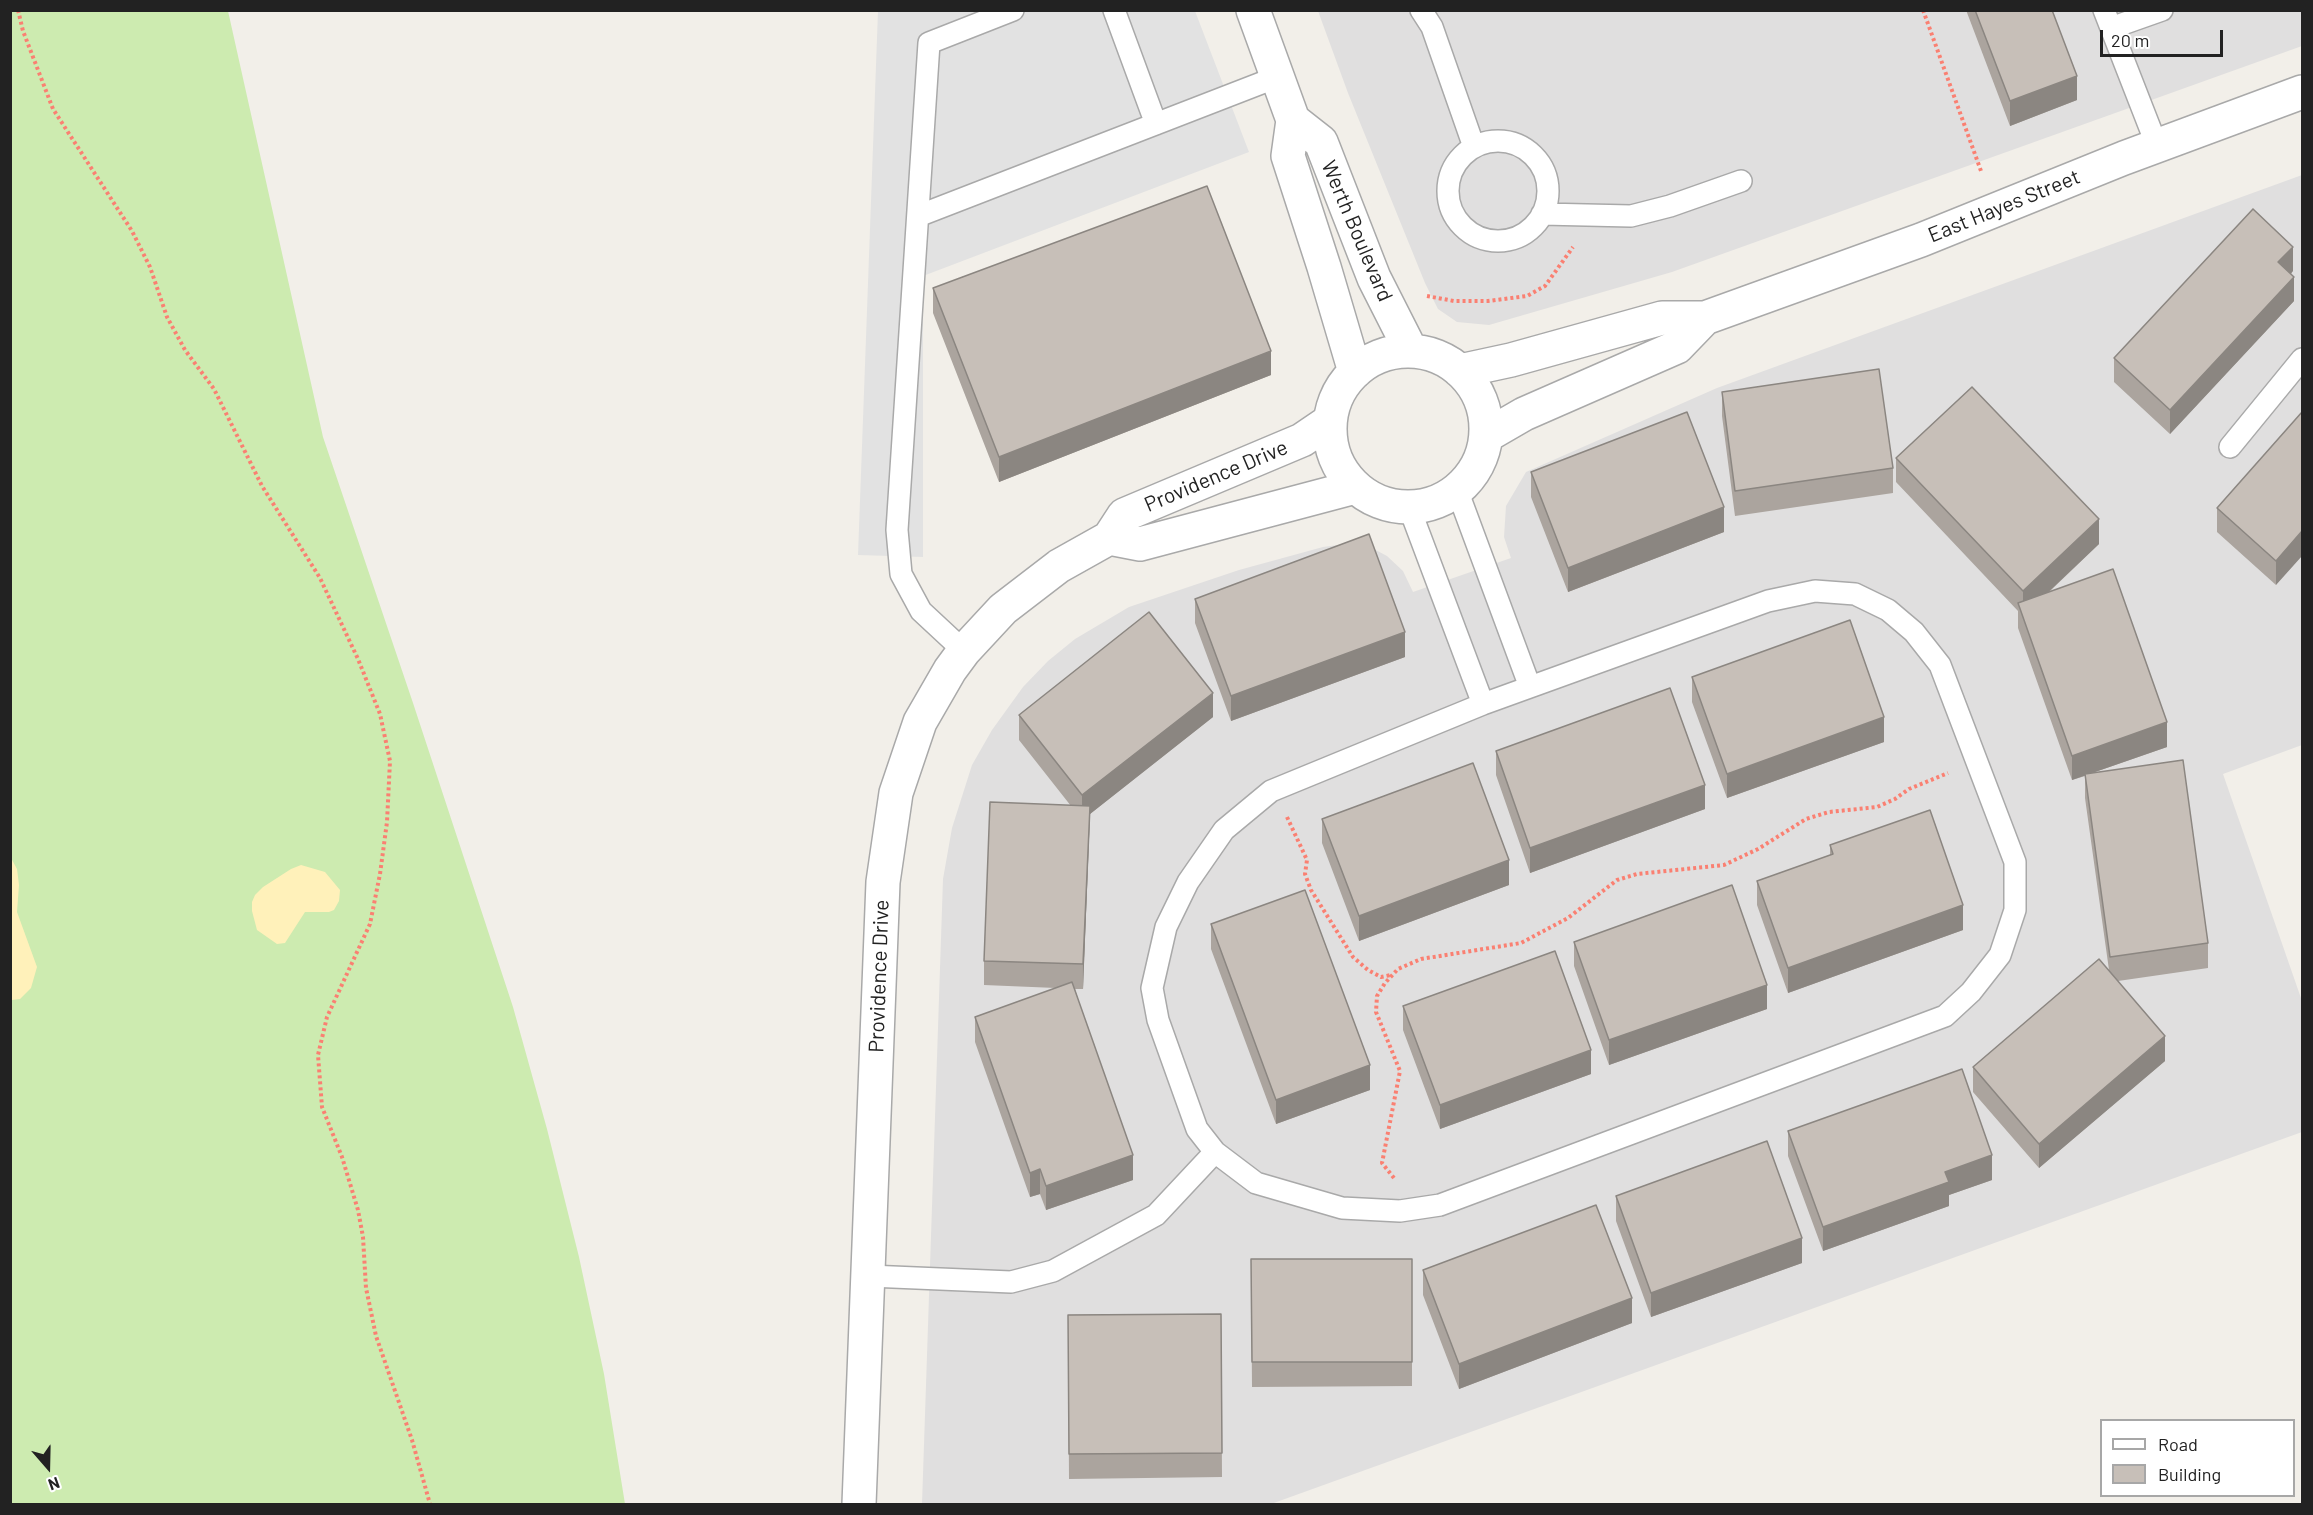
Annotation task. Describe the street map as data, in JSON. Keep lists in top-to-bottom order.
{
  "streets": {
    "street": ["East Hayes Street", "Werth Boulevard", "Providence Drive"]
  },
  "crossings": [
    ["East Hayes Street", "Werth Boulevard"],
    ["East Hayes Street", "Providence Drive"],
    ["Werth Boulevard", "Providence Drive"]
  ],
  "legend": ["Road", "Building"],
  "scale_bar": "20 m",
  "north": "bottom"
}
